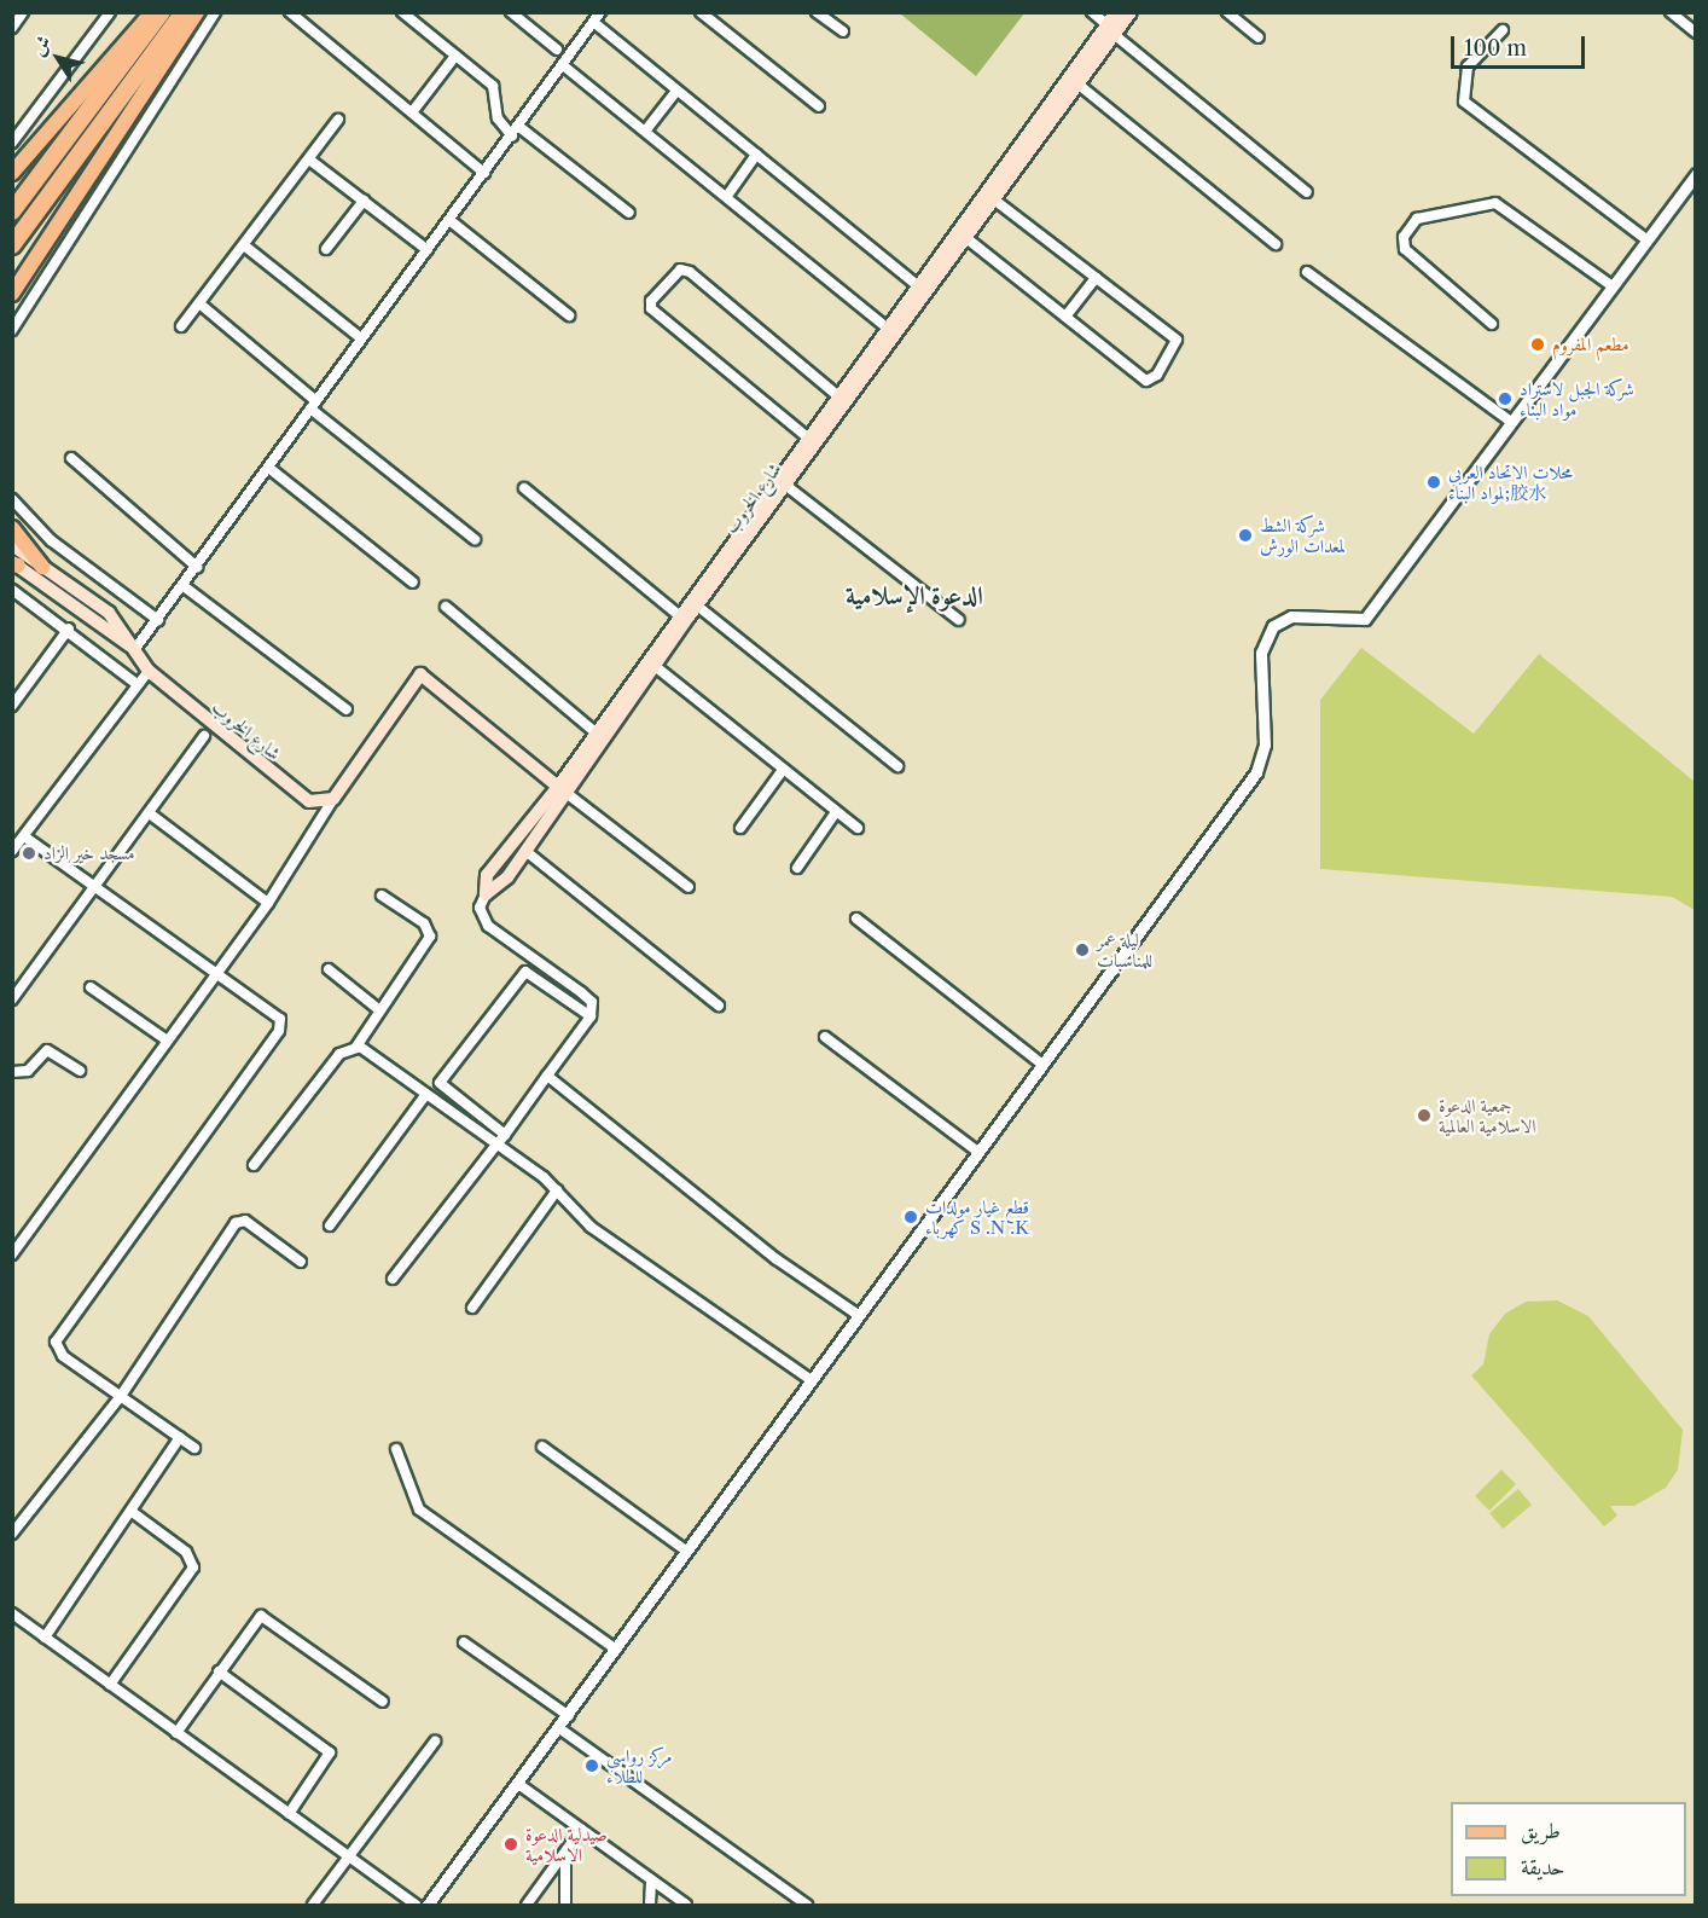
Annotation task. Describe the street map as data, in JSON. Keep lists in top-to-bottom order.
{
  "streets": {
    "main road": ["شارع الخروب"]
  },
  "districts": ["الدعوة الإسلامية"],
  "places": [
    "مطعم المفروم",
    "شركة الجبل لاستراد مواد البناء",
    "محلات الاتحاد العربي لمواد البناء;胶水",
    "شركة الشط لمعدات الورش",
    "مسجد خير الزاد",
    "ليلة عمر للمناسبات",
    "جمعية الدعوة الاسلامية العالمية",
    "قطع غيار مولدات كهرباء S .N .K",
    "مركز رواسي للطلاء",
    "صيدلية الدعوة الاسلامية"
  ],
  "legend": ["طريق", "حديقة"],
  "scale_bar": "100 m",
  "north": "top left"
}
